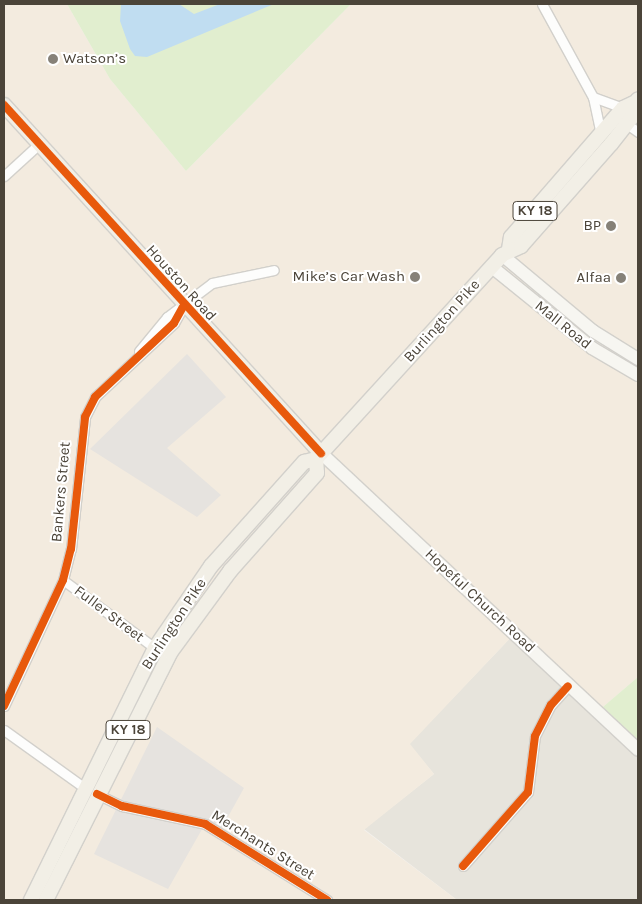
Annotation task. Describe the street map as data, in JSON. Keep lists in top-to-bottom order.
{
  "streets": {
    "main road": [
      "KY 18",
      "Houston Road",
      "Burlington Pike",
      "Mall Road",
      "Hopeful Church Road"
    ],
    "street": ["Bankers Street", "Fuller Street", "Merchants Street"]
  },
  "crossings": [
    ["Houston Road", "Burlington Pike"],
    ["Houston Road", "Bankers Street"],
    ["Houston Road", "Hopeful Church Road"],
    ["Burlington Pike", "Mall Road"],
    ["Burlington Pike", "Hopeful Church Road"],
    ["Burlington Pike", "Fuller Street"],
    ["Burlington Pike", "Merchants Street"],
    ["Bankers Street", "Fuller Street"]
  ],
  "places": [
    "Watson’s",
    "BP",
    "Mike’s Car Wash",
    "Alfaa"
  ]
}
